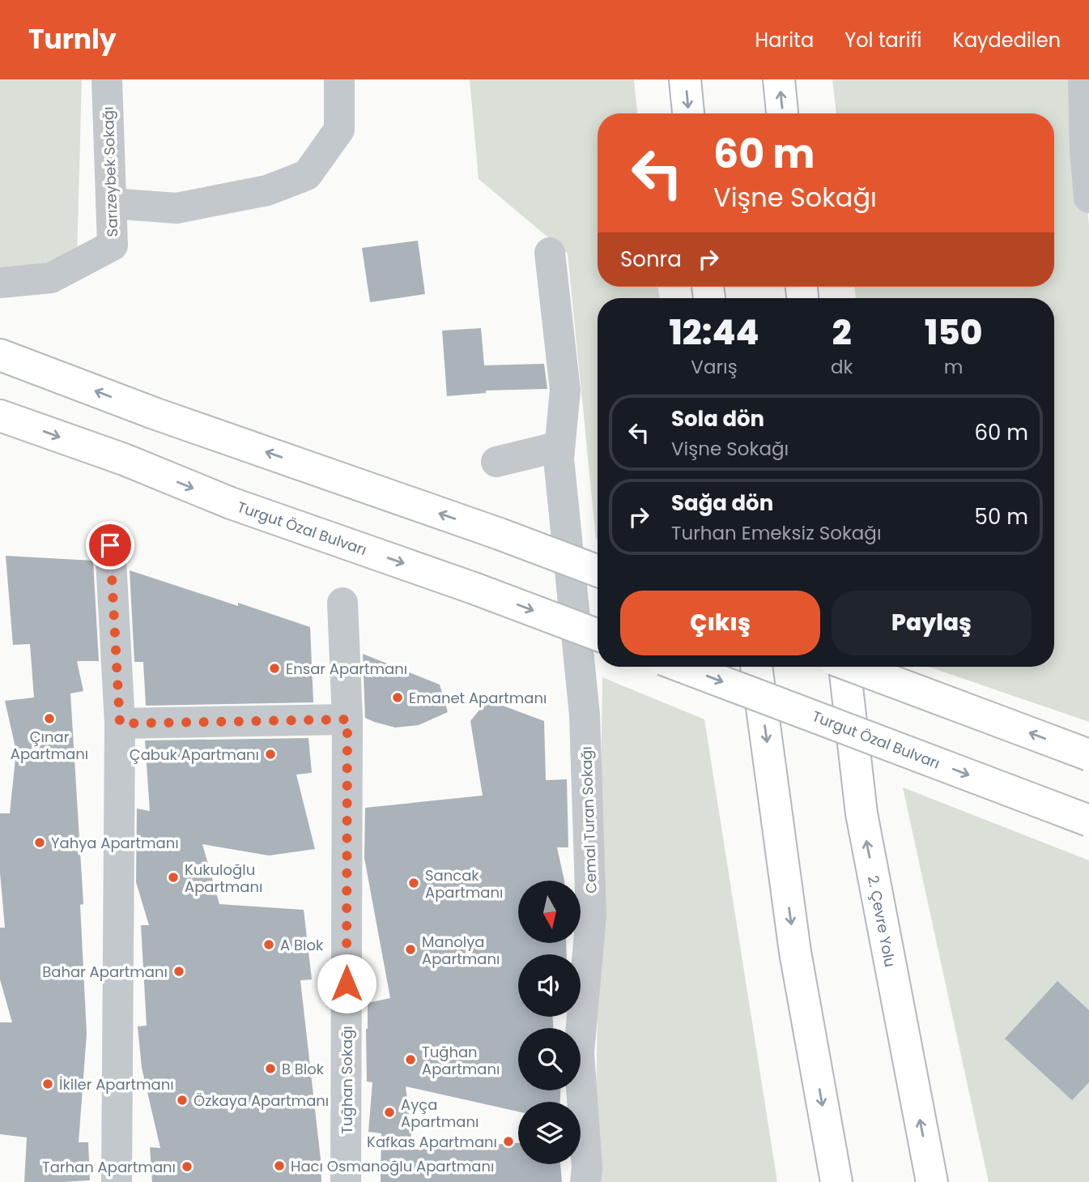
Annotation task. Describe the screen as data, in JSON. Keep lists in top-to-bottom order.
{
  "streets": {
    "main road": ["Turgut Özal Bulvarı", "2. Çevre Yolu"],
    "street": ["Sarızeybek Sokağı", "Cemal Turan Sokağı", "Tuğhan Sokağı"]
  },
  "places": [
    "Ensar Apartmanı",
    "Emanet Apartmanı",
    "Çınar Apartmanı",
    "Çabuk Apartmanı",
    "Yahya Apartmanı",
    "Kukuloğlu Apartmanı",
    "Sancak Apartmanı",
    "A Blok",
    "Manolya Apartmanı",
    "Bahar Apartmanı",
    "Tuğhan Apartmanı",
    "B Blok",
    "İkiler Apartmanı",
    "Özkaya Apartmanı",
    "Ayça Apartmanı",
    "Kafkas Apartmanı",
    "Hacı Osmanoğlu Apartmanı",
    "Tarhan Apartmanı"
  ],
  "north": "bottom",
  "page": {
    "header": "Turnly",
    "nav": ["Harita", "Yol tarifi", "Kaydedilen"],
    "turn": ["60 m", "Vişne Sokağı"],
    "then": "Sonra",
    "eta": [
      "12:44",
      "Varış",
      "2",
      "dk",
      "150",
      "m"
    ],
    "list": [
      {
        "name": "Sola dön",
        "note": "Vişne Sokağı",
        "value": "60 m"
      },
      {
        "name": "Sağa dön",
        "note": "Turhan Emeksiz Sokağı",
        "value": "50 m"
      }
    ],
    "buttons": ["Çıkış", "Paylaş"]
  }
}
